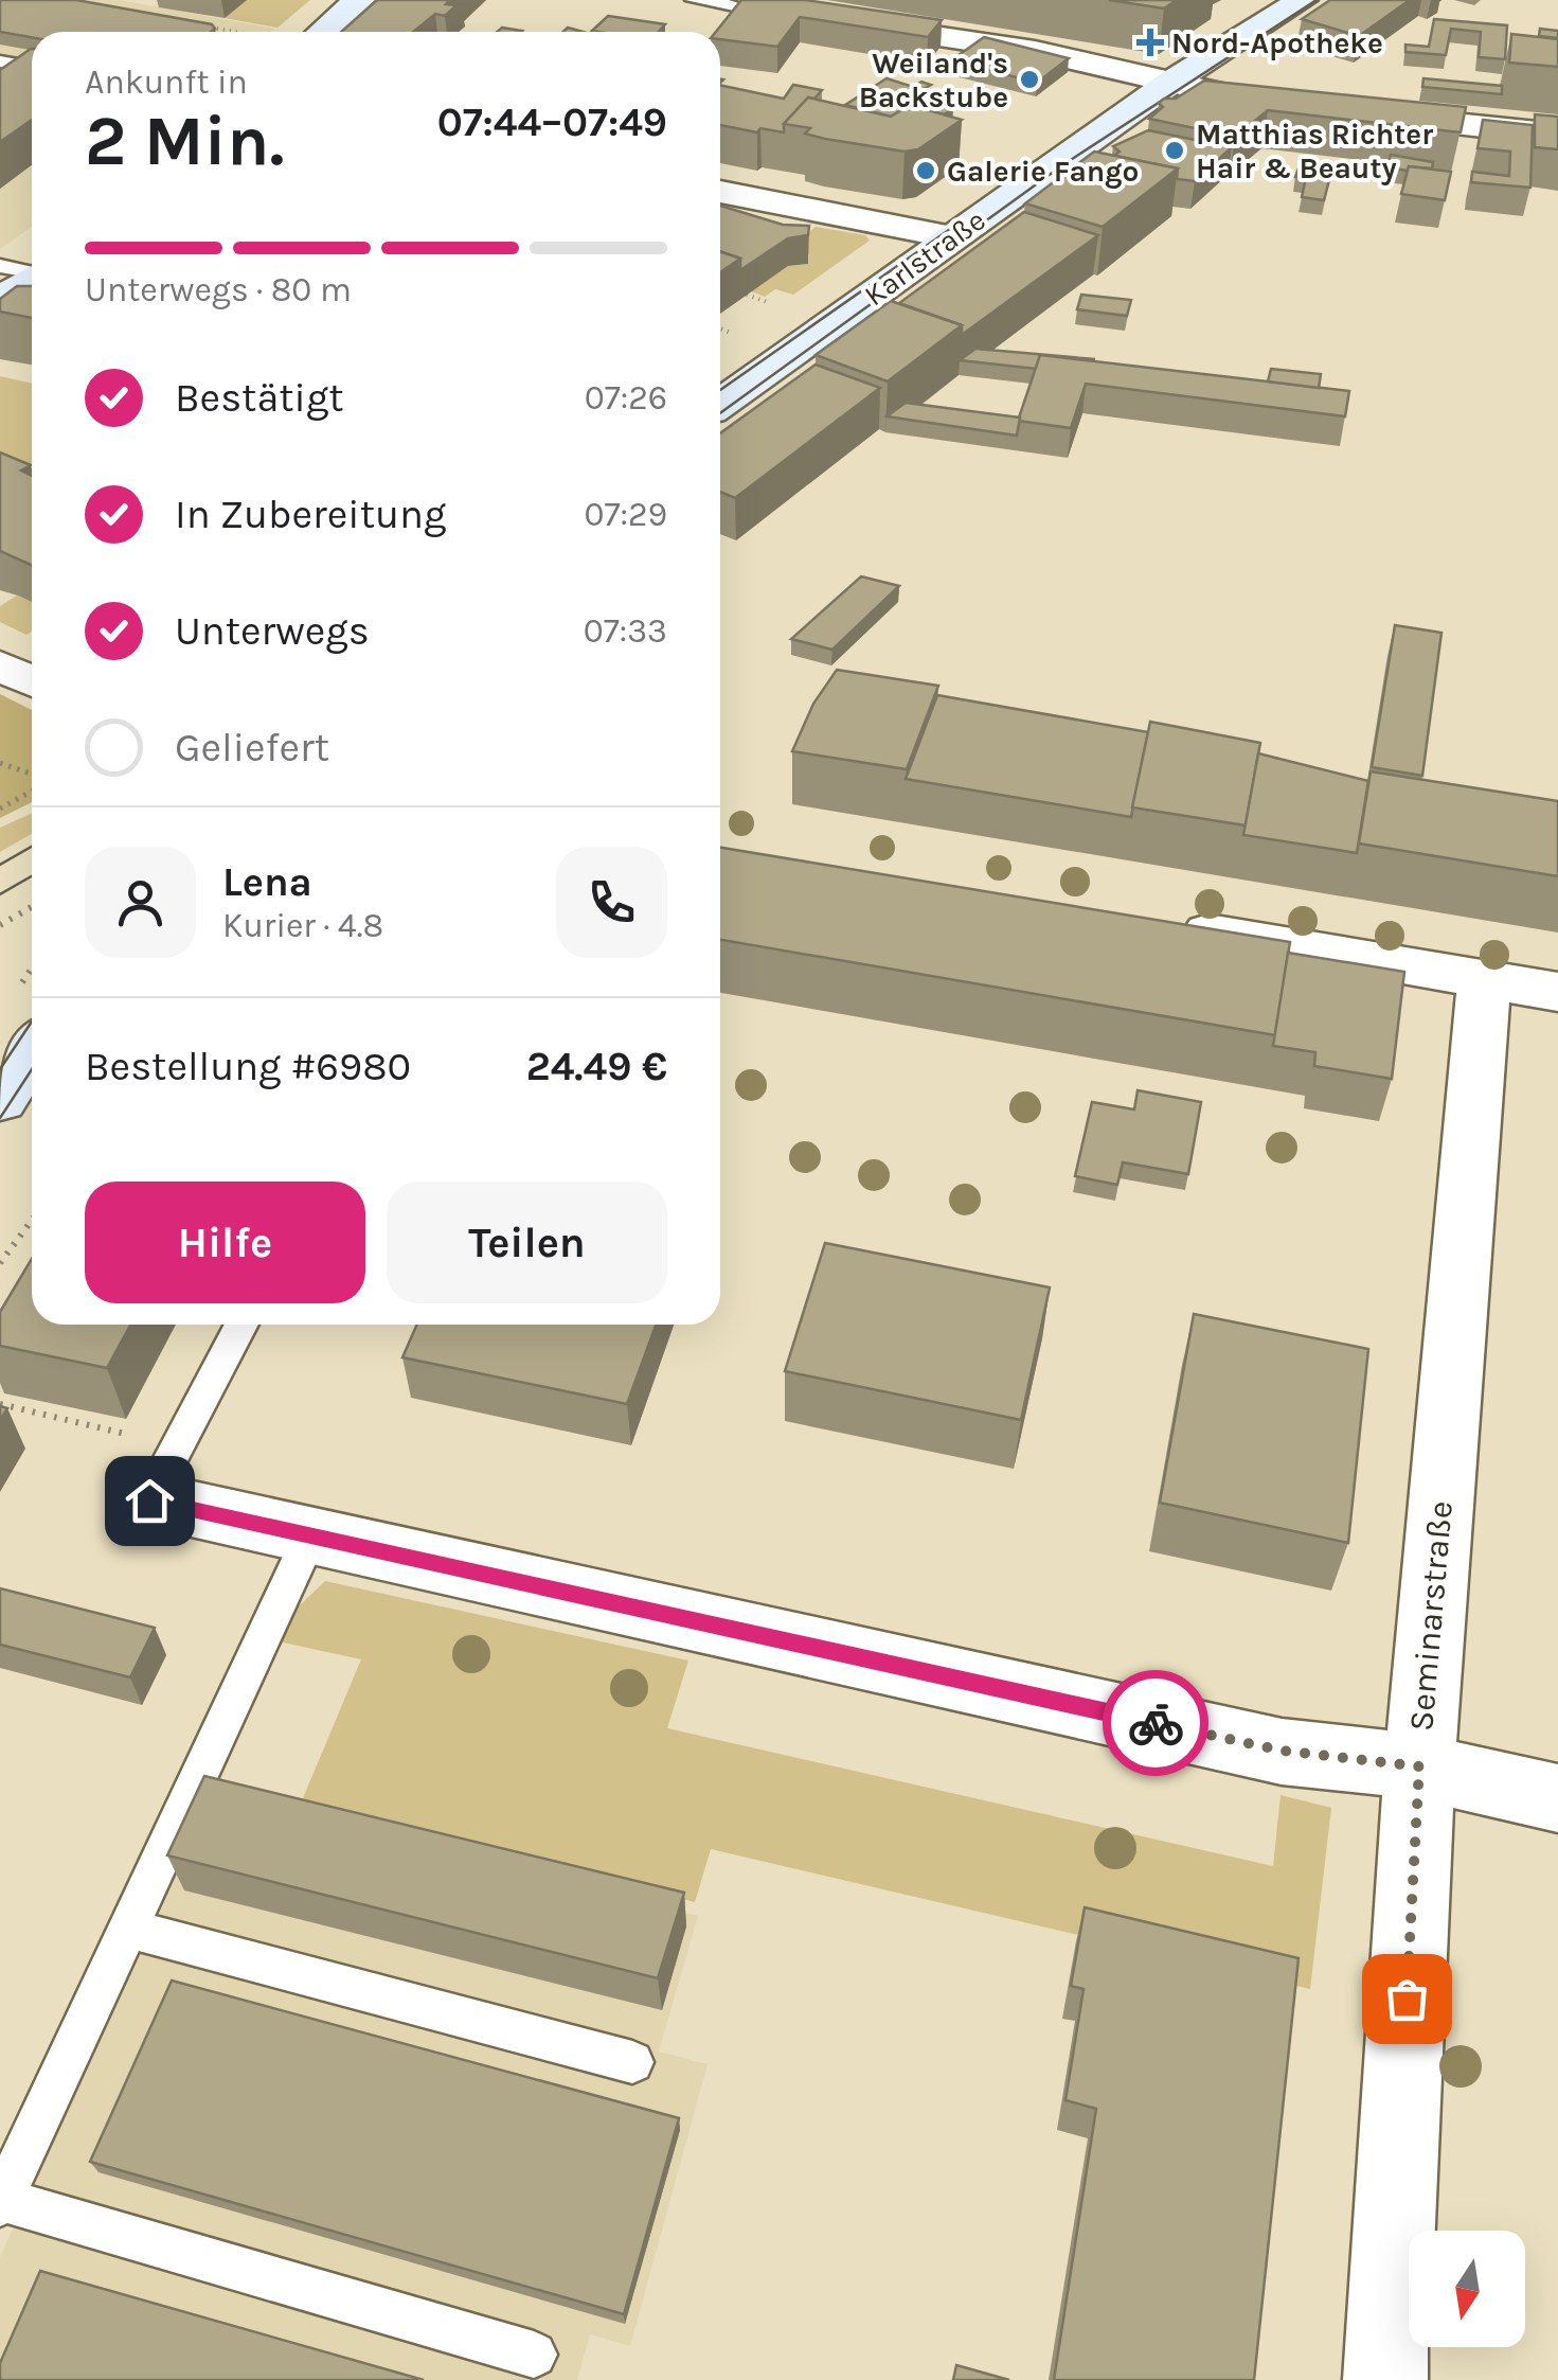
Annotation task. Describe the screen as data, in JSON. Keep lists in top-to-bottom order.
{
  "streets": {
    "street": ["Karlstraße", "Seminarstraße"]
  },
  "places": {
    "health": ["Nord-Apotheke"],
    "other": ["Weiland's Backstube", "Matthias Richter Hair & Beauty", "Galerie Fango"]
  },
  "north": "bottom",
  "page": {
    "heading": ["2 Min.", "Ankunft in", "07:44–07:49"],
    "panel": [
      "Lena",
      "Kurier · 4.8",
      "Bestellung #6980",
      "24.49 €"
    ],
    "bar": "Unterwegs · 80 m",
    "list": [
      ["Bestätigt", "07:26"],
      ["In Zubereitung", "07:29"],
      ["Unterwegs", "07:33"],
      "Geliefert"
    ],
    "buttons": ["Hilfe", "Teilen"]
  }
}
